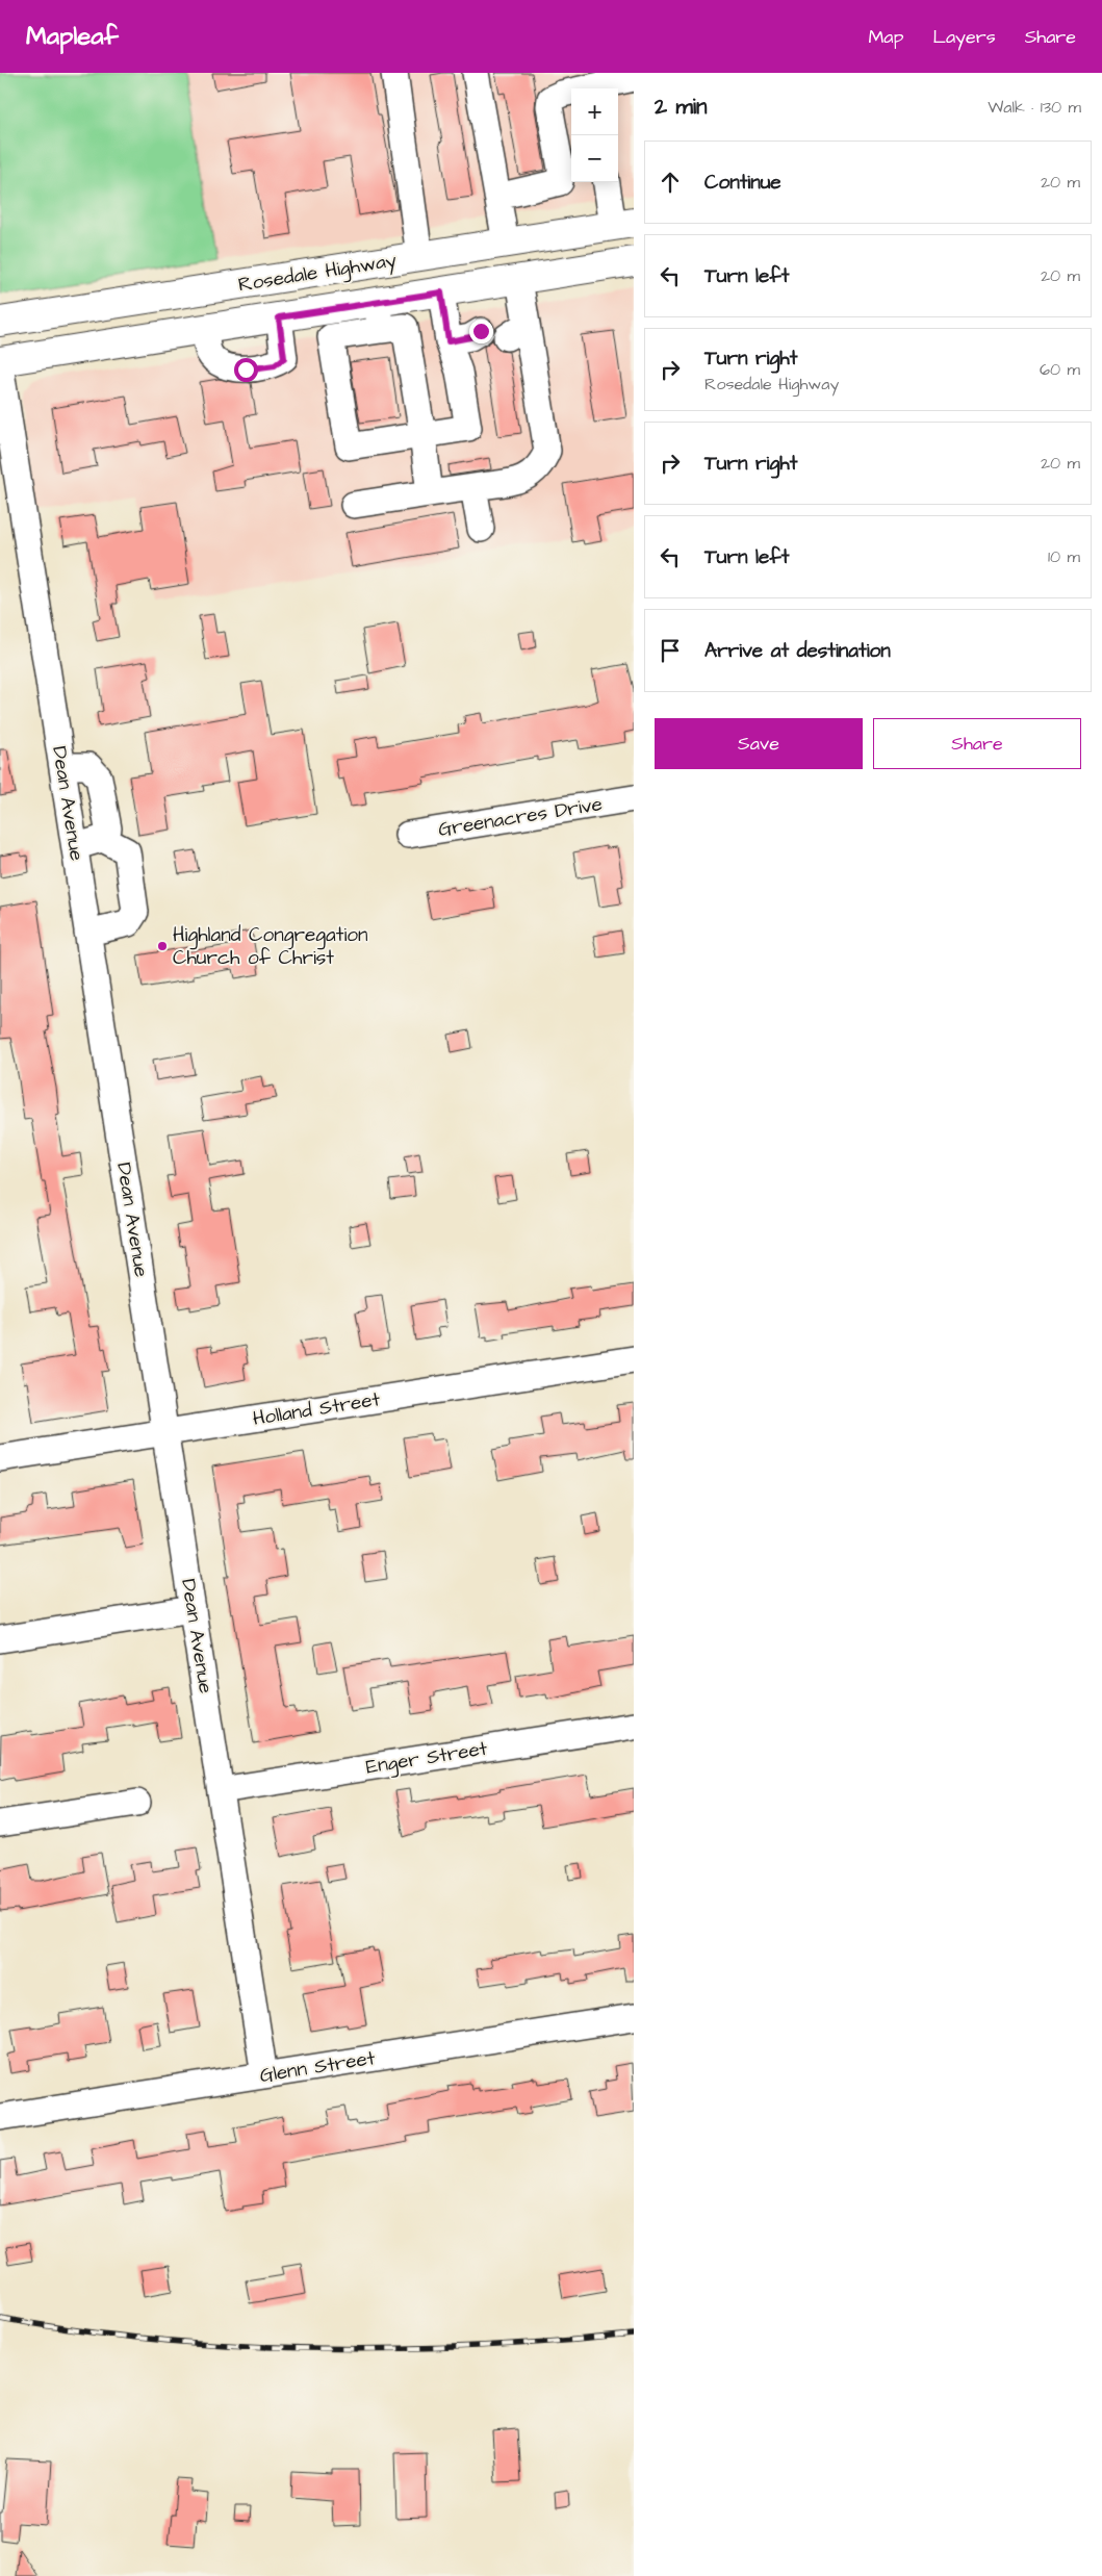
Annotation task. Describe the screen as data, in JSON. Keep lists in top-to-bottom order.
{
  "streets": {
    "main road": ["Rosedale Highway"],
    "street": [
      "Dean Avenue",
      "Greenacres Drive",
      "Holland Street",
      "Enger Street",
      "Glenn Street"
    ]
  },
  "crossings": [
    ["Rosedale Highway", "Dean Avenue"],
    ["Dean Avenue", "Holland Street"],
    ["Dean Avenue", "Enger Street"],
    ["Dean Avenue", "Glenn Street"]
  ],
  "places": ["Highland Congregation Church of Christ"],
  "page": {
    "header": "Mapleaf",
    "nav": ["Map", "Layers", "Share"],
    "heading": ["2 min", "Walk · 130 m"],
    "map_buttons": ["+", "−"],
    "list": [
      ["Continue", "20 m"],
      ["Turn left", "20 m"],
      ["Turn right", "Rosedale Highway", "60 m"],
      ["Turn right", "20 m"],
      ["Turn left", "10 m"],
      "Arrive at destination"
    ],
    "buttons": ["Save", "Share"]
  }
}
